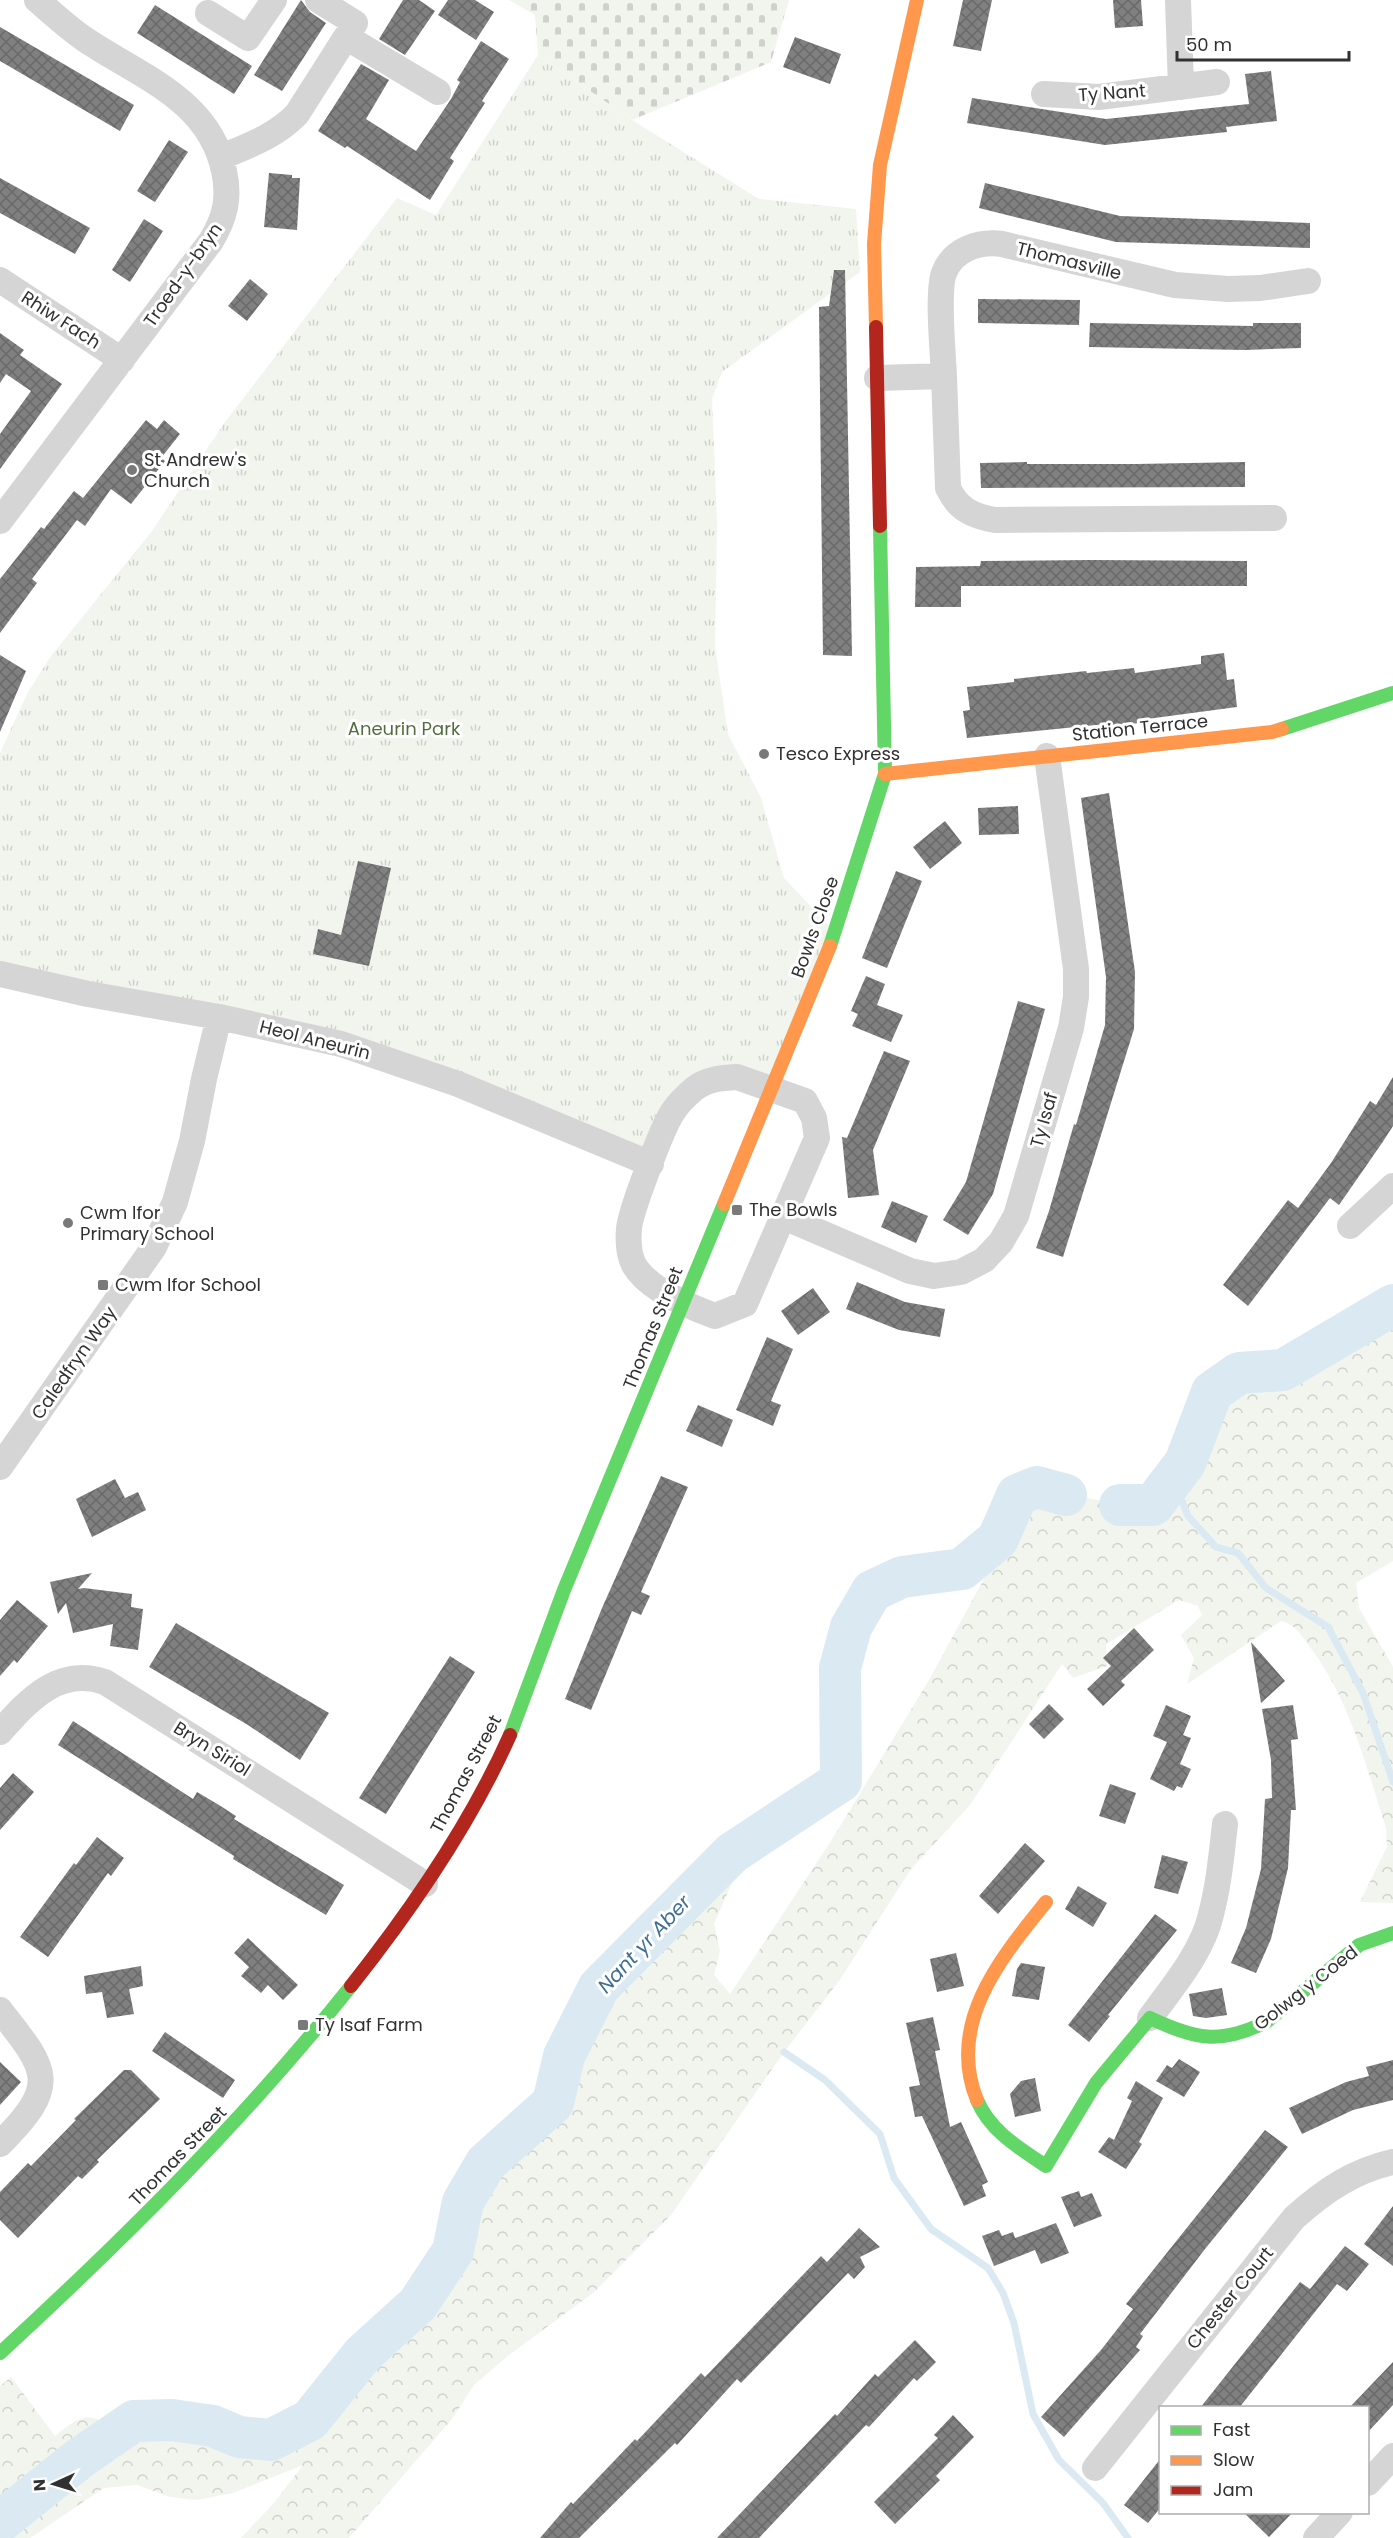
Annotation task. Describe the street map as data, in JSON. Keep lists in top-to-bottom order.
{
  "streets": {
    "main road": [
      "Station Terrace",
      "Bowls Close",
      "Thomas Street",
      "Golwg y Coed"
    ],
    "street": [
      "Ty Nant",
      "Thomasville",
      "Troed-y-bryn",
      "Rhiw Fach",
      "Heol Aneurin",
      "Ty Isaf",
      "Caledfryn Way",
      "Bryn Siriol",
      "Chester Court"
    ]
  },
  "crossings": [
    ["Troed-y-bryn", "Rhiw Fach"],
    ["Station Terrace", "Bowls Close"],
    ["Station Terrace", "Ty Isaf"],
    ["Bowls Close", "Thomas Street"],
    ["Heol Aneurin", "Caledfryn Way"],
    ["Thomas Street", "Bryn Siriol"]
  ],
  "water": ["Nant yr Aber"],
  "parks": ["Aneurin Park"],
  "places": {
    "other": ["St Andrew's Church", "Tesco Express", "Cwm Ifor Primary School"],
    "transit": ["The Bowls", "Cwm Ifor School", "Ty Isaf Farm"]
  },
  "legend": ["Fast", "Slow", "Jam"],
  "scale_bar": "50 m",
  "north": "left"
}
